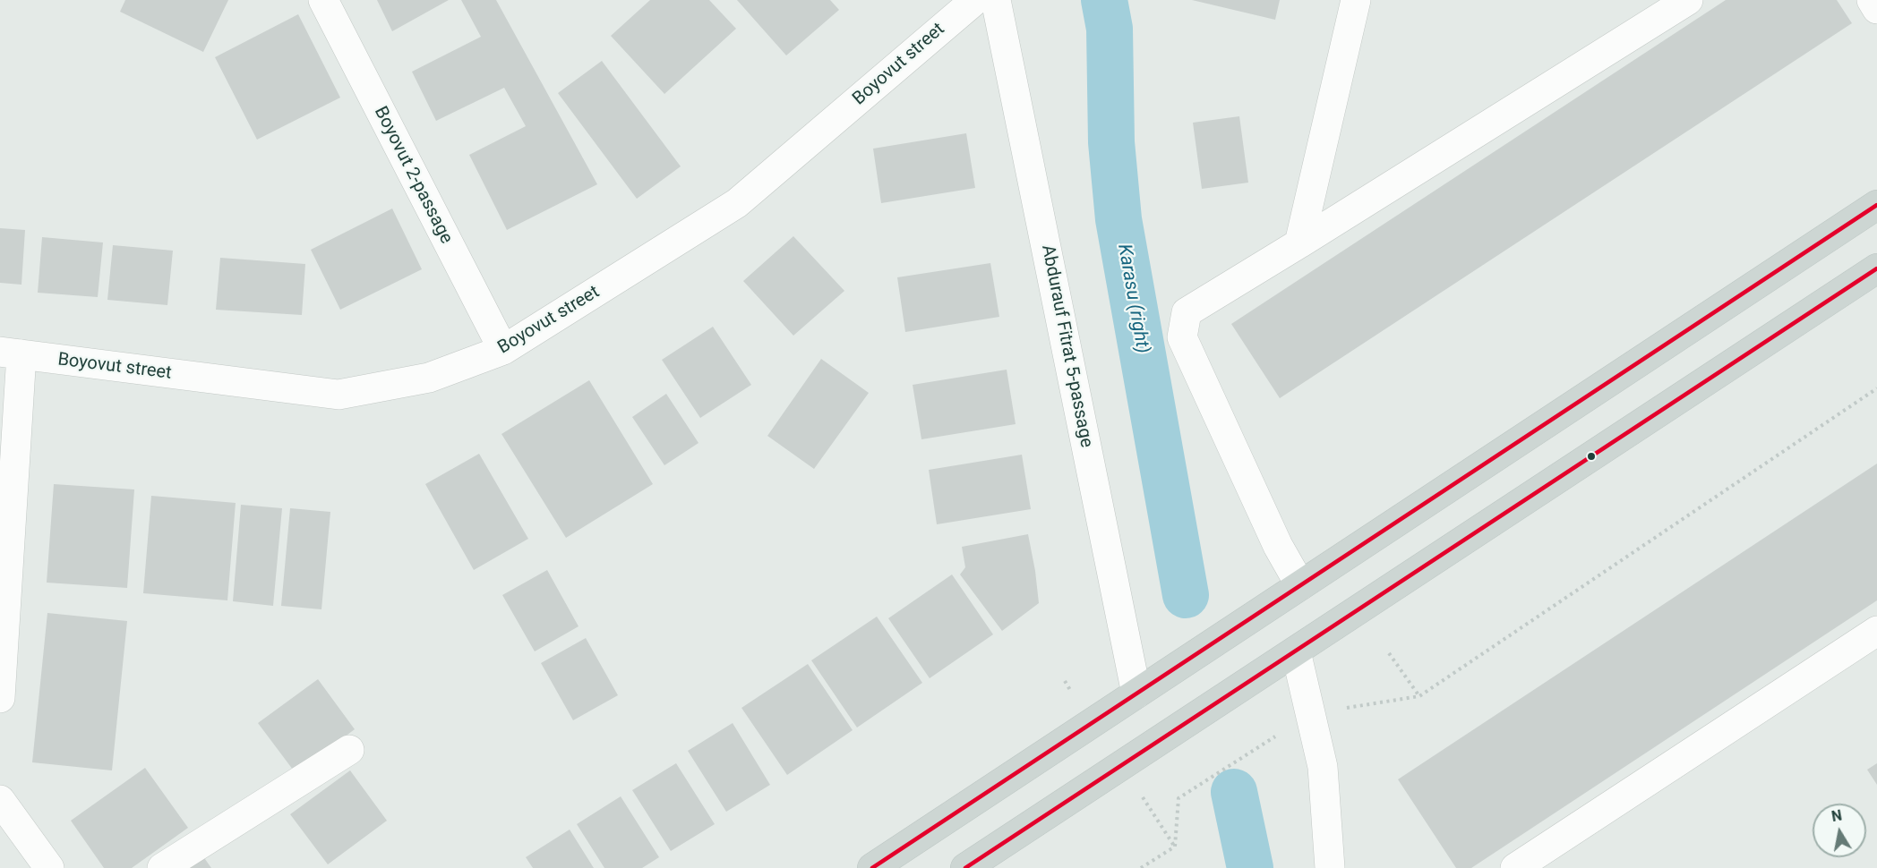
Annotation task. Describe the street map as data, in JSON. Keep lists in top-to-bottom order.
{
  "streets": {
    "street": ["Boyovut street", "Boyovut 2-passage", "Abdurauf Fitrat 5-passage"]
  },
  "crossings": [
    ["Boyovut street", "Boyovut 2-passage"]
  ],
  "water": ["Karasu (right)"],
  "north": "top"
}
